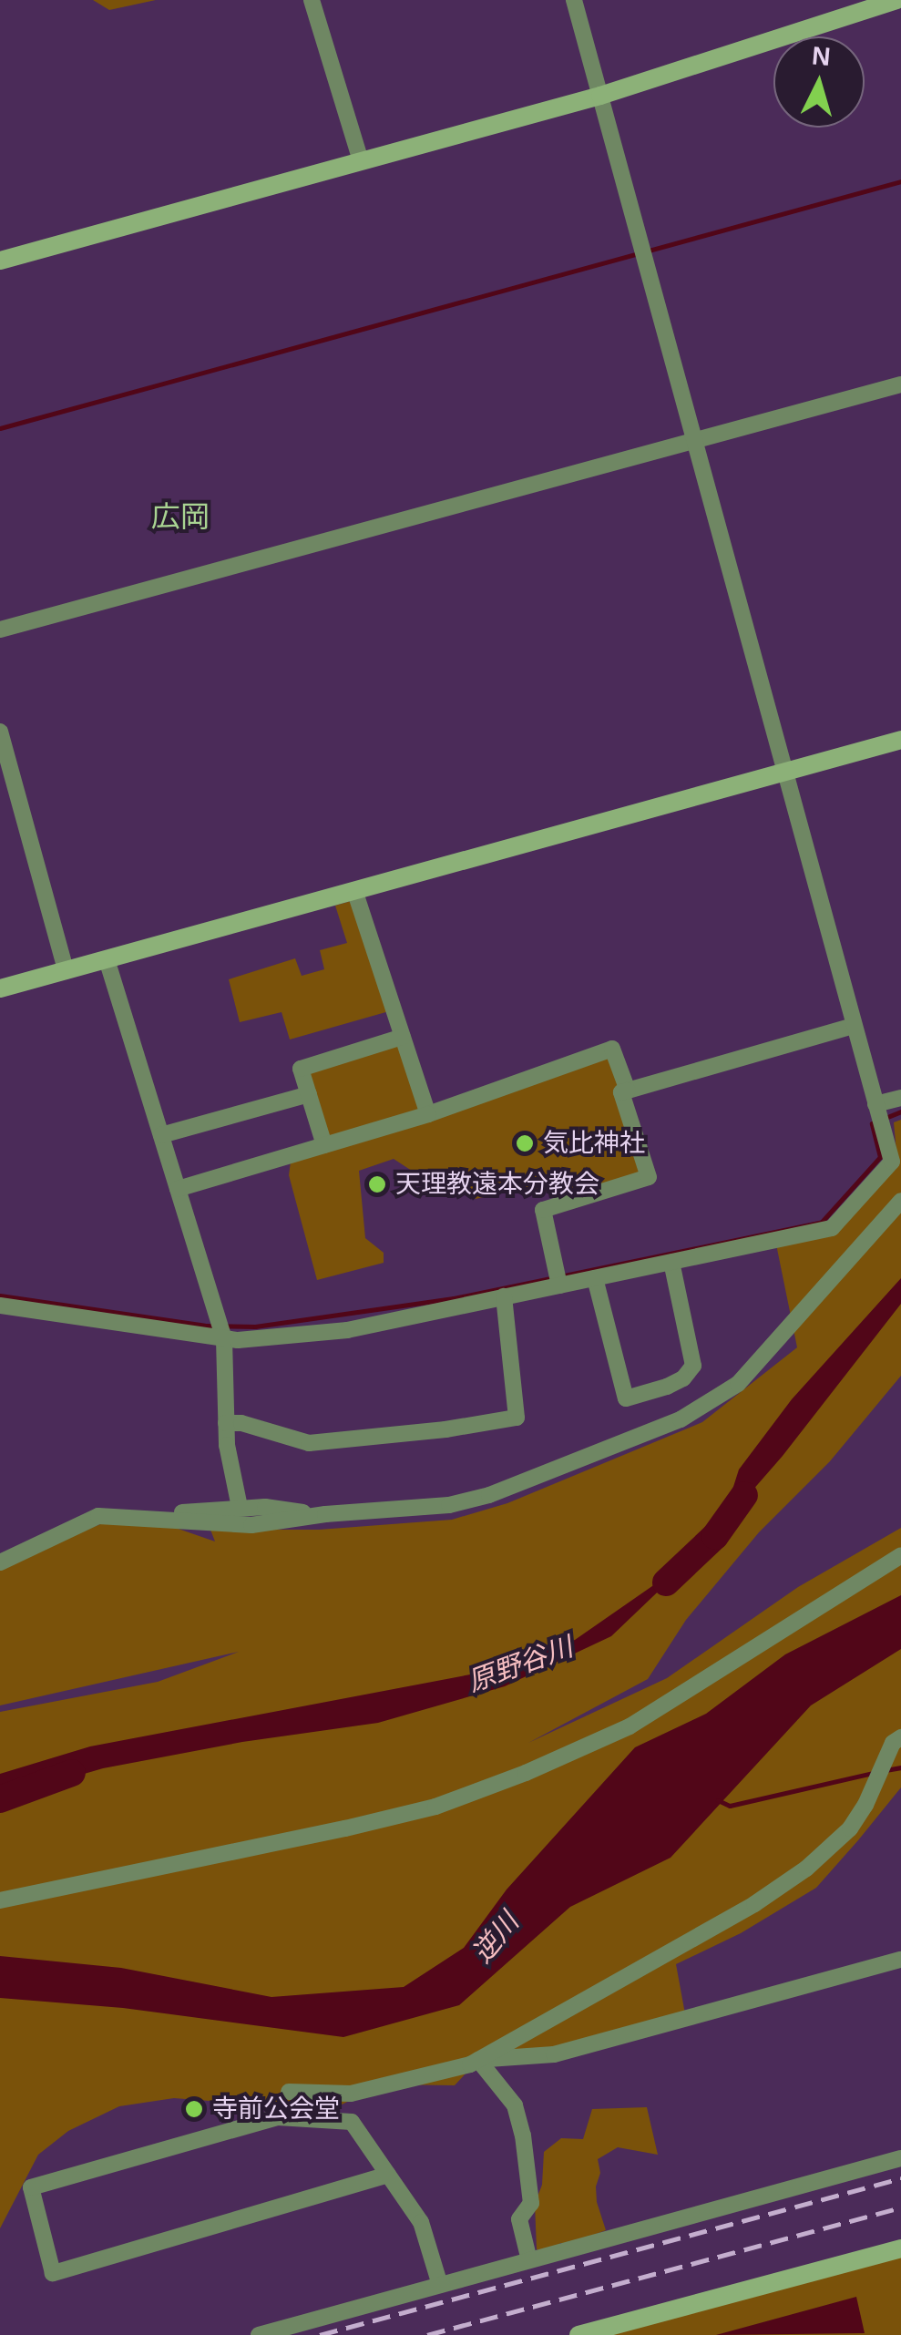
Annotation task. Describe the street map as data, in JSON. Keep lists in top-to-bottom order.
{
  "districts": ["広岡"],
  "water": ["原野谷川", "逆川"],
  "places": ["気比神社", "天理教遠本分教会", "寺前公会堂"],
  "north": "top"
}
